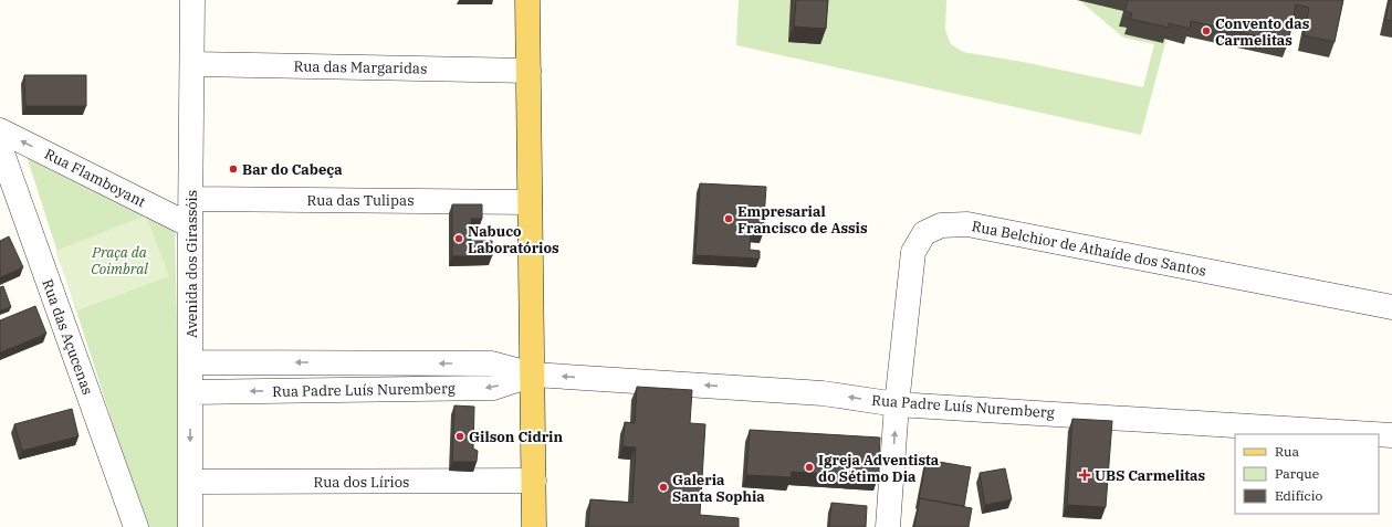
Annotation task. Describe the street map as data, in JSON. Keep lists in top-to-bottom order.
{
  "streets": {
    "street": [
      "Rua das Margaridas",
      "Rua Flamboyant",
      "Rua das Tulipas",
      "Rua Belchior de Athaíde dos Santos",
      "Avenida dos Girassóis",
      "Rua das Açucenas",
      "Rua Padre Luís Nuremberg",
      "Rua dos Lírios"
    ]
  },
  "crossings": [
    ["Rua das Margaridas", "Avenida dos Girassóis"],
    ["Rua Flamboyant", "Avenida dos Girassóis"],
    ["Rua das Tulipas", "Avenida dos Girassóis"],
    ["Rua Belchior de Athaíde dos Santos", "Rua Padre Luís Nuremberg"],
    ["Avenida dos Girassóis", "Rua Padre Luís Nuremberg"],
    ["Avenida dos Girassóis", "Rua dos Lírios"]
  ],
  "one_way": ["Rua Flamboyant", "Rua Padre Luís Nuremberg"],
  "parks": ["Praça da Coimbral"],
  "places": {
    "other": [
      "Convento das Carmelitas",
      "Bar do Cabeça",
      "Empresarial Francisco de Assis",
      "Nabuco Laboratórios",
      "Gilson Cidrin",
      "Igreja Adventista do Sétimo Dia",
      "Galeria Santa Sophia"
    ],
    "health": ["UBS Carmelitas"]
  },
  "legend": ["Rua", "Parque", "Edifício"]
}
